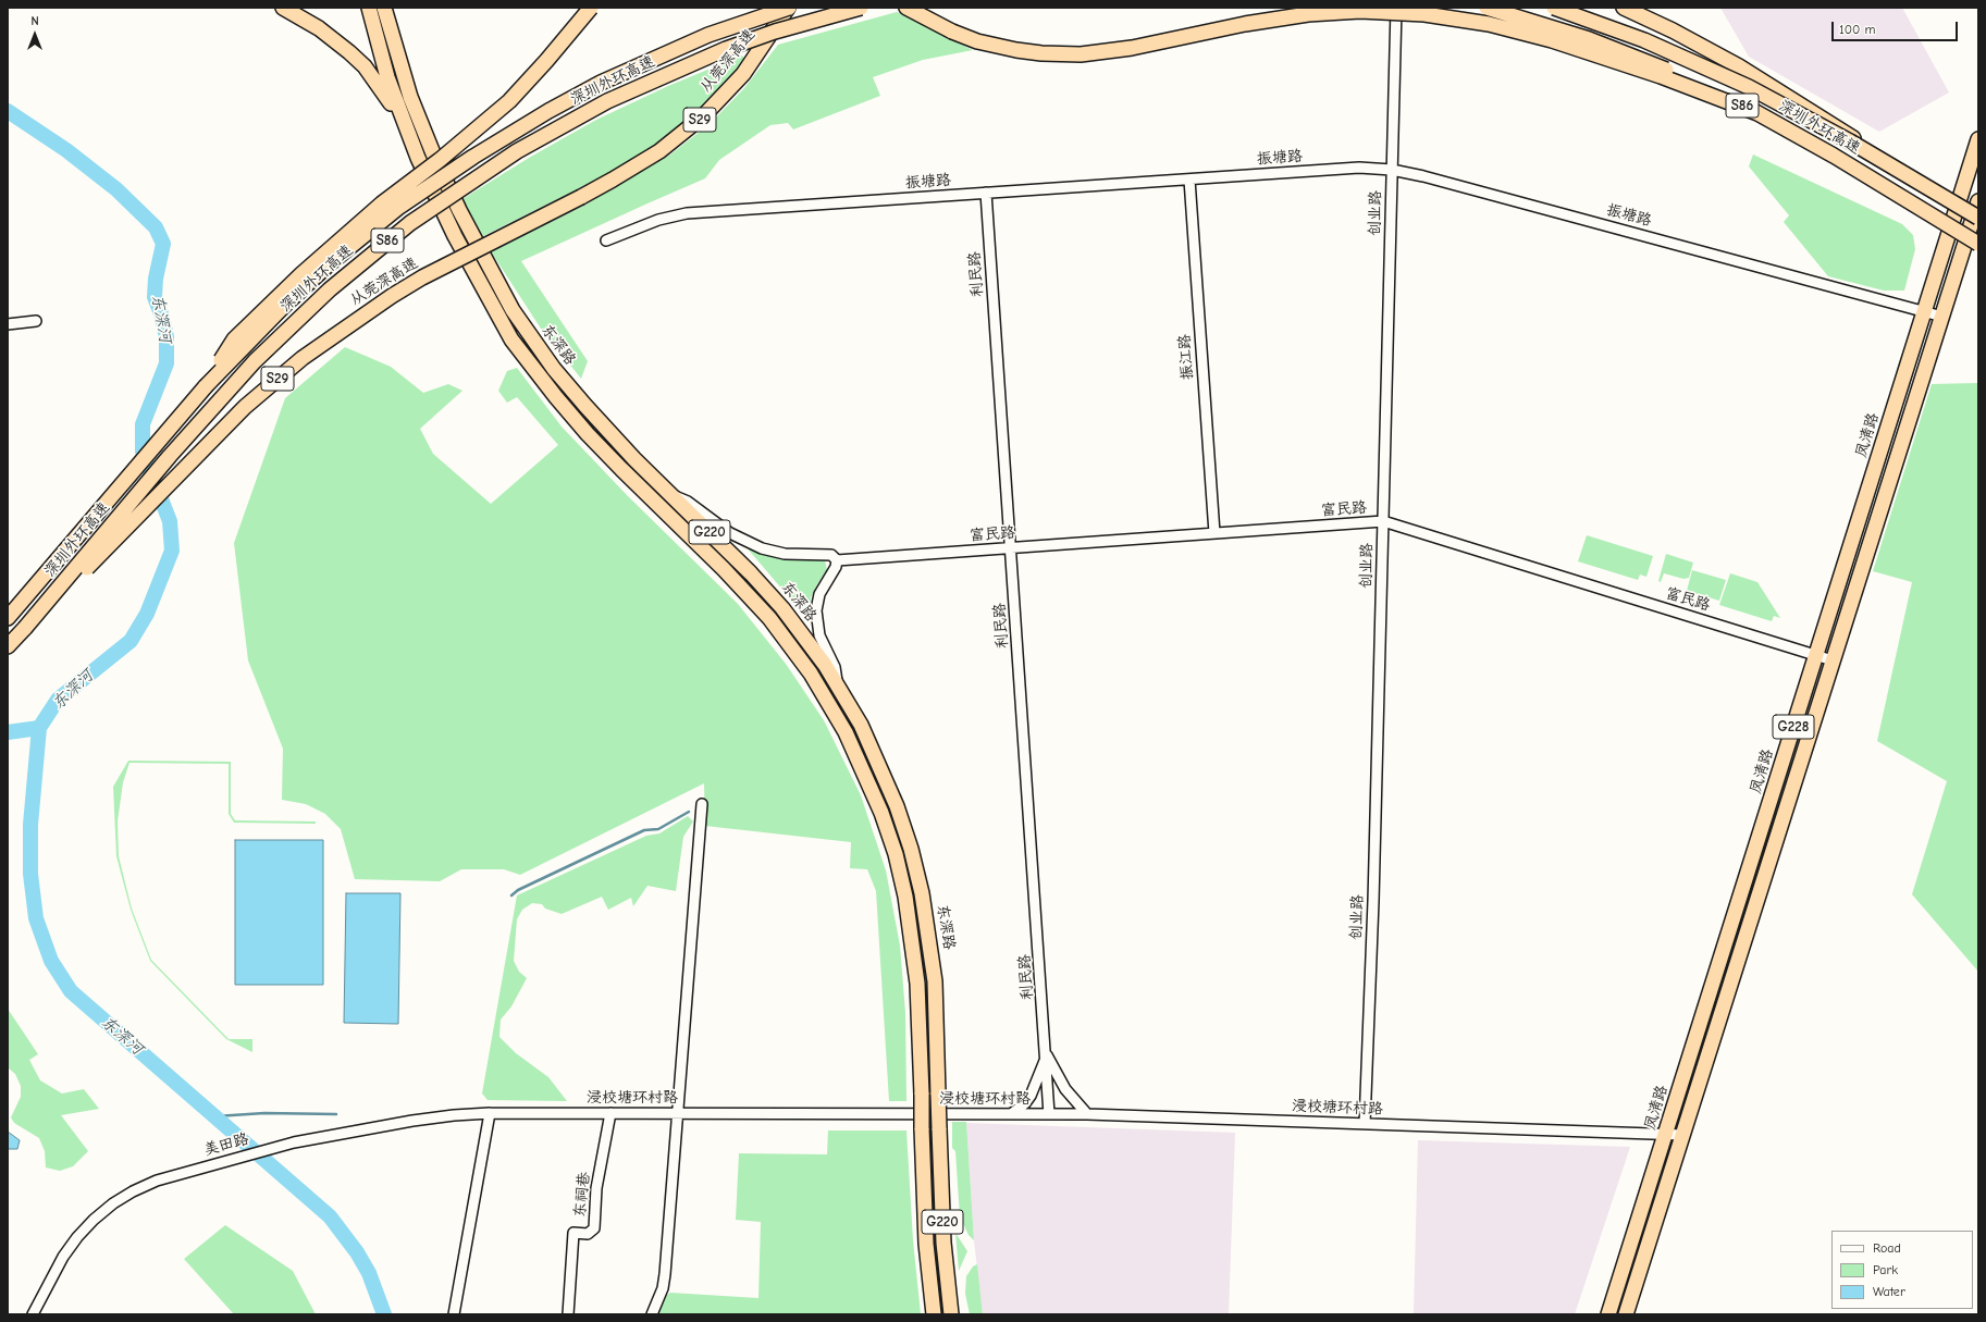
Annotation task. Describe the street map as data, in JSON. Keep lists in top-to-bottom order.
{
  "streets": {
    "highway": [
      "从莞深高速",
      "深圳外环高速",
      "S86",
      "S29",
      "东深路",
      "凤清路",
      "G220",
      "G228"
    ],
    "street": [
      "振塘路",
      "创业路",
      "利民路",
      "振江路",
      "富民路",
      "浸校塘环村路",
      "美田路",
      "东祠巷"
    ]
  },
  "crossings": [
    ["从莞深高速", "深圳外环高速"],
    ["振塘路", "创业路"],
    ["振塘路", "利民路"],
    ["振塘路", "振江路"],
    ["振塘路", "凤清路"],
    ["振塘路", "G228"],
    ["创业路", "富民路"],
    ["创业路", "浸校塘环村路"],
    ["利民路", "富民路"],
    ["利民路", "浸校塘环村路"],
    ["东深路", "富民路"],
    ["振江路", "富民路"],
    ["凤清路", "富民路"],
    ["凤清路", "浸校塘环村路"],
    ["富民路", "G228"],
    ["G228", "浸校塘环村路"],
    ["浸校塘环村路", "美田路"],
    ["浸校塘环村路", "东祠巷"]
  ],
  "water": ["东深河"],
  "legend": ["Road", "Park", "Water"],
  "scale_bar": "100 m",
  "north": "top"
}
